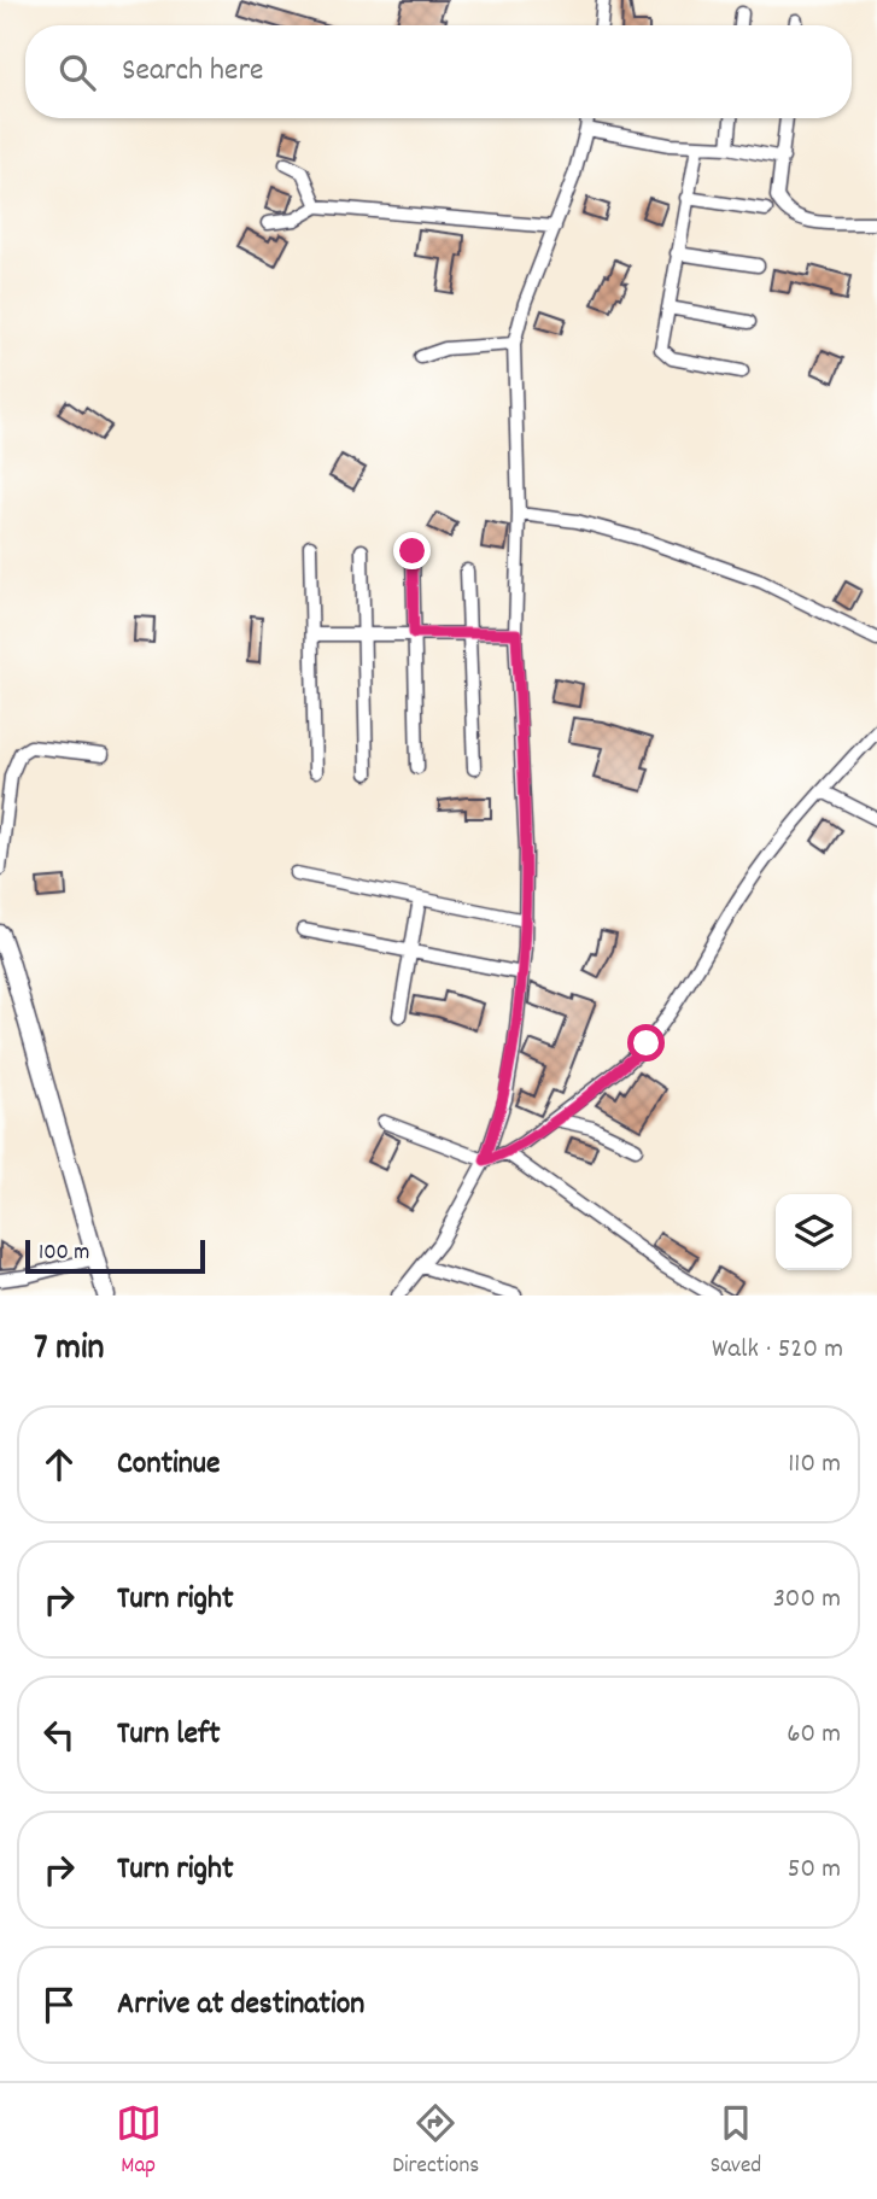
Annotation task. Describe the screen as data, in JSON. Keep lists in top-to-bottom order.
{
  "scale_bar": "100 m",
  "page": {
    "search": "Search here",
    "scale": "100 m",
    "heading": ["7 min", "Walk · 520 m"],
    "list": [
      ["Continue", "110 m"],
      ["Turn right", "300 m"],
      ["Turn left", "60 m"],
      ["Turn right", "50 m"],
      "Arrive at destination"
    ],
    "nav": ["Map", "Directions", "Saved"]
  }
}
